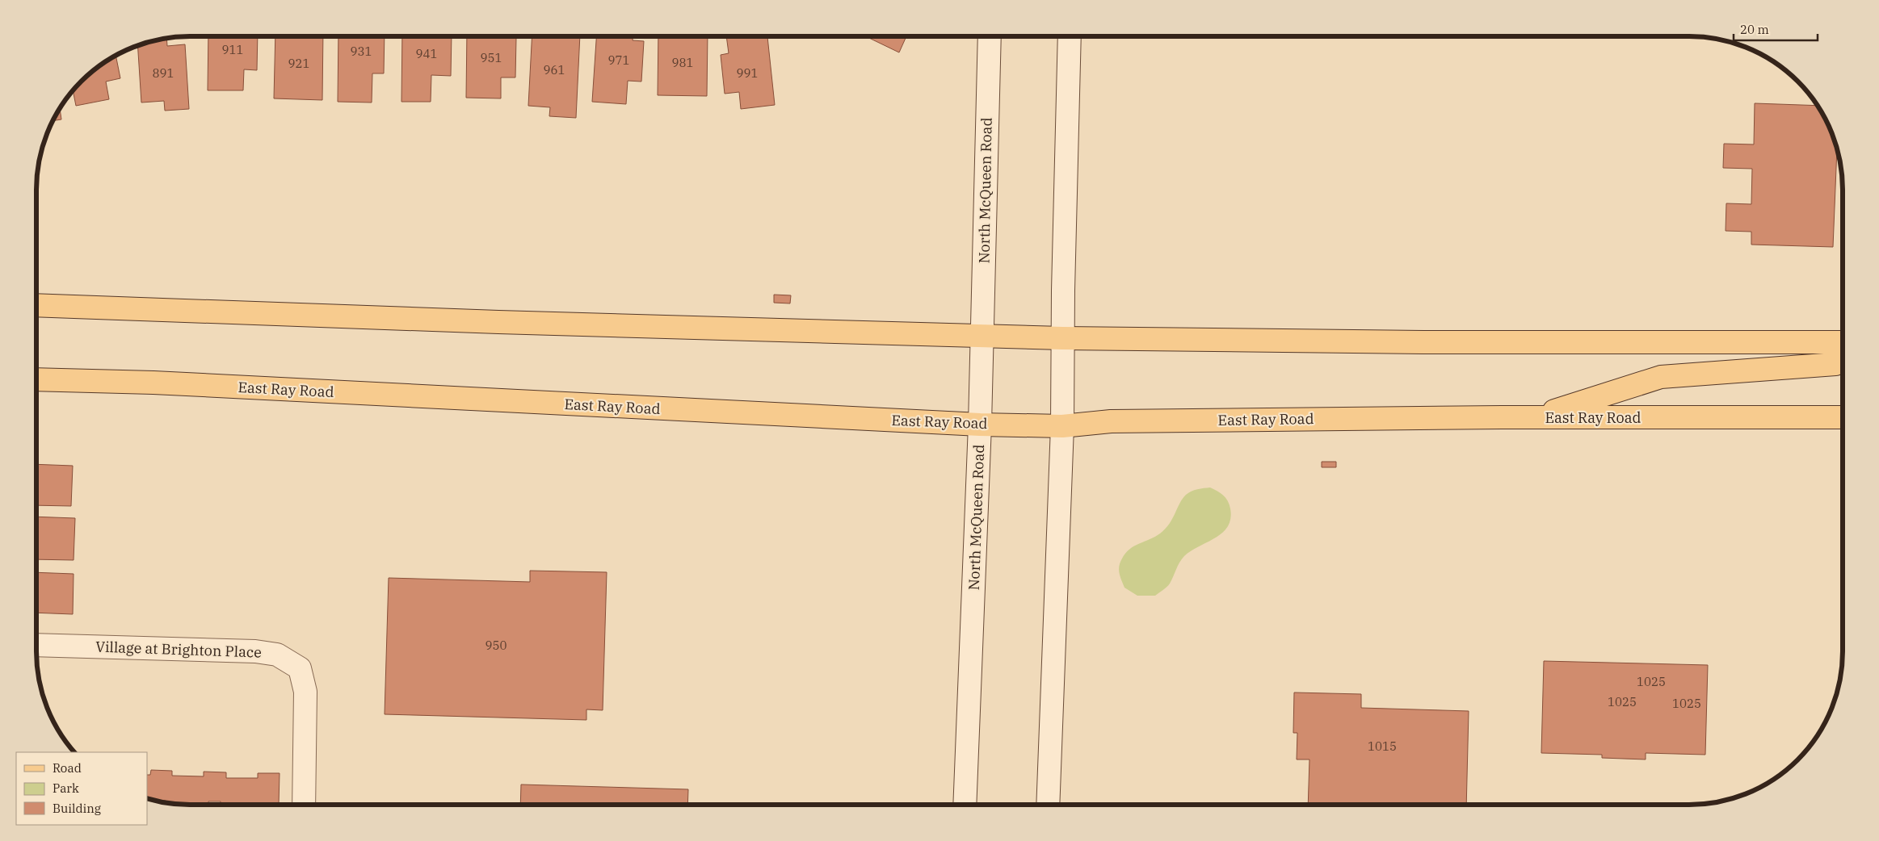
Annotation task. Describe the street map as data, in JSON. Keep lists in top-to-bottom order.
{
  "streets": {
    "main road": ["North McQueen Road", "East Ray Road", "Village at Brighton Place"]
  },
  "crossings": [
    ["North McQueen Road", "East Ray Road"]
  ],
  "house_numbers": [
    "911",
    "931",
    "941",
    "951",
    "971",
    "981",
    "921",
    "961",
    "891",
    "991",
    "950",
    "1025",
    "1025",
    "1025",
    "1015"
  ],
  "legend": ["Road", "Park", "Building"],
  "scale_bar": "20 m"
}
